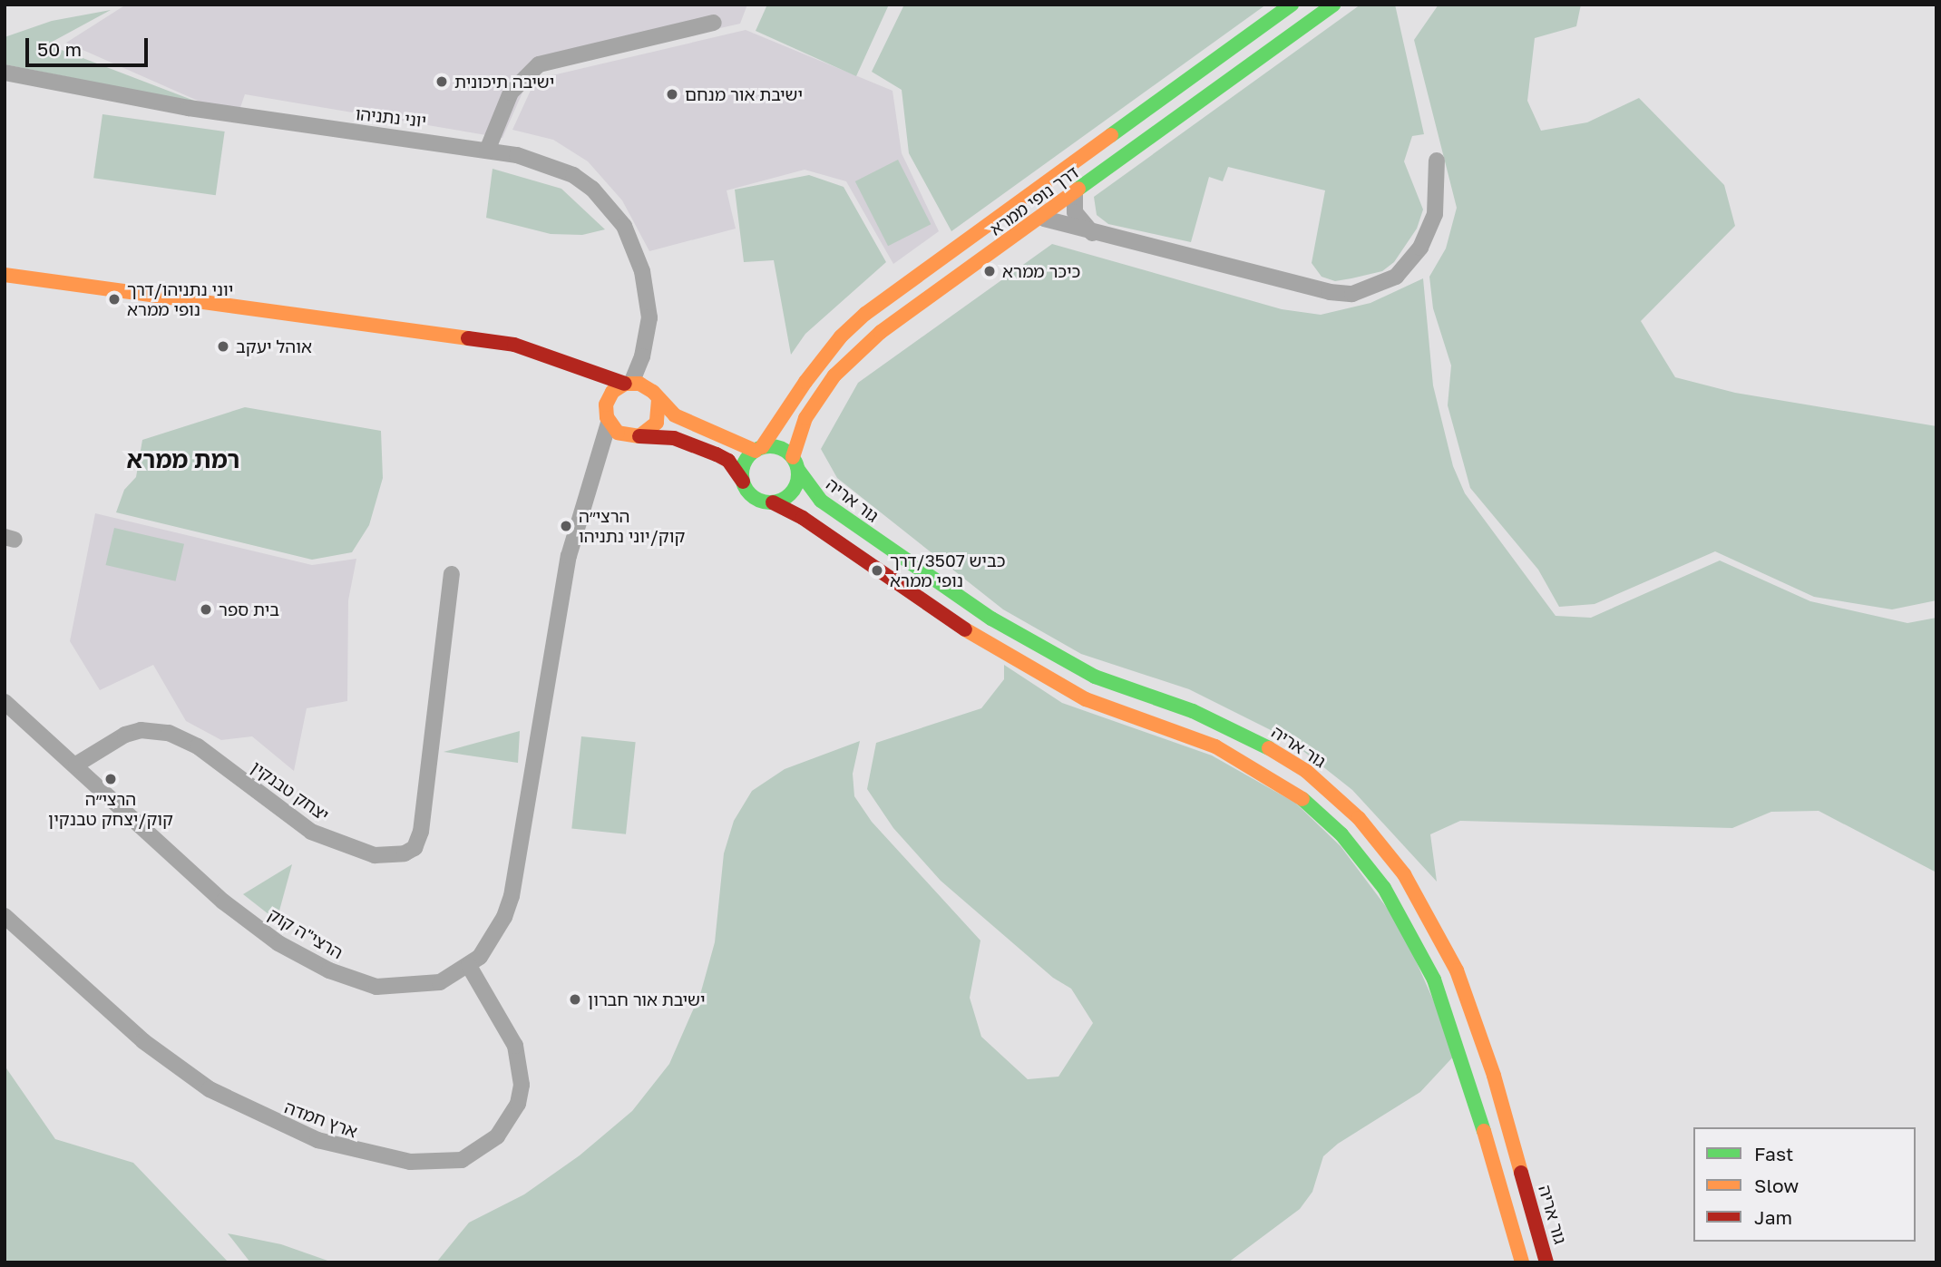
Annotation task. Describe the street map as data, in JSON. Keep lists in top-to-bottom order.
{
  "streets": {
    "main road": ["דרך נופי ממרא", "גור אריה"],
    "street": [
      "יוני נתניהו",
      "יצחק טבנקין",
      "הרצי\"ה קוק",
      "ארץ חמדה"
    ]
  },
  "crossings": [
    ["דרך נופי ממרא", "גור אריה"],
    ["יצחק טבנקין", "הרצי\"ה קוק"],
    ["הרצי\"ה קוק", "ארץ חמדה"]
  ],
  "districts": ["רמת ממרא"],
  "places": [
    "ישיבה תיכונית",
    "ישיבת אור מנחם",
    "כיכר ממרא",
    "יוני נתניהו/דרך נופי ממרא",
    "אוהל יעקב",
    "הרצי״ה קוק/יוני נתניהו",
    "כביש 3507/דרך נופי ממרא",
    "בית ספר",
    "הרצי״ה קוק/יצחק טבנקין",
    "ישיבת אור חברון"
  ],
  "legend": ["Fast", "Slow", "Jam"],
  "scale_bar": "50 m"
}
